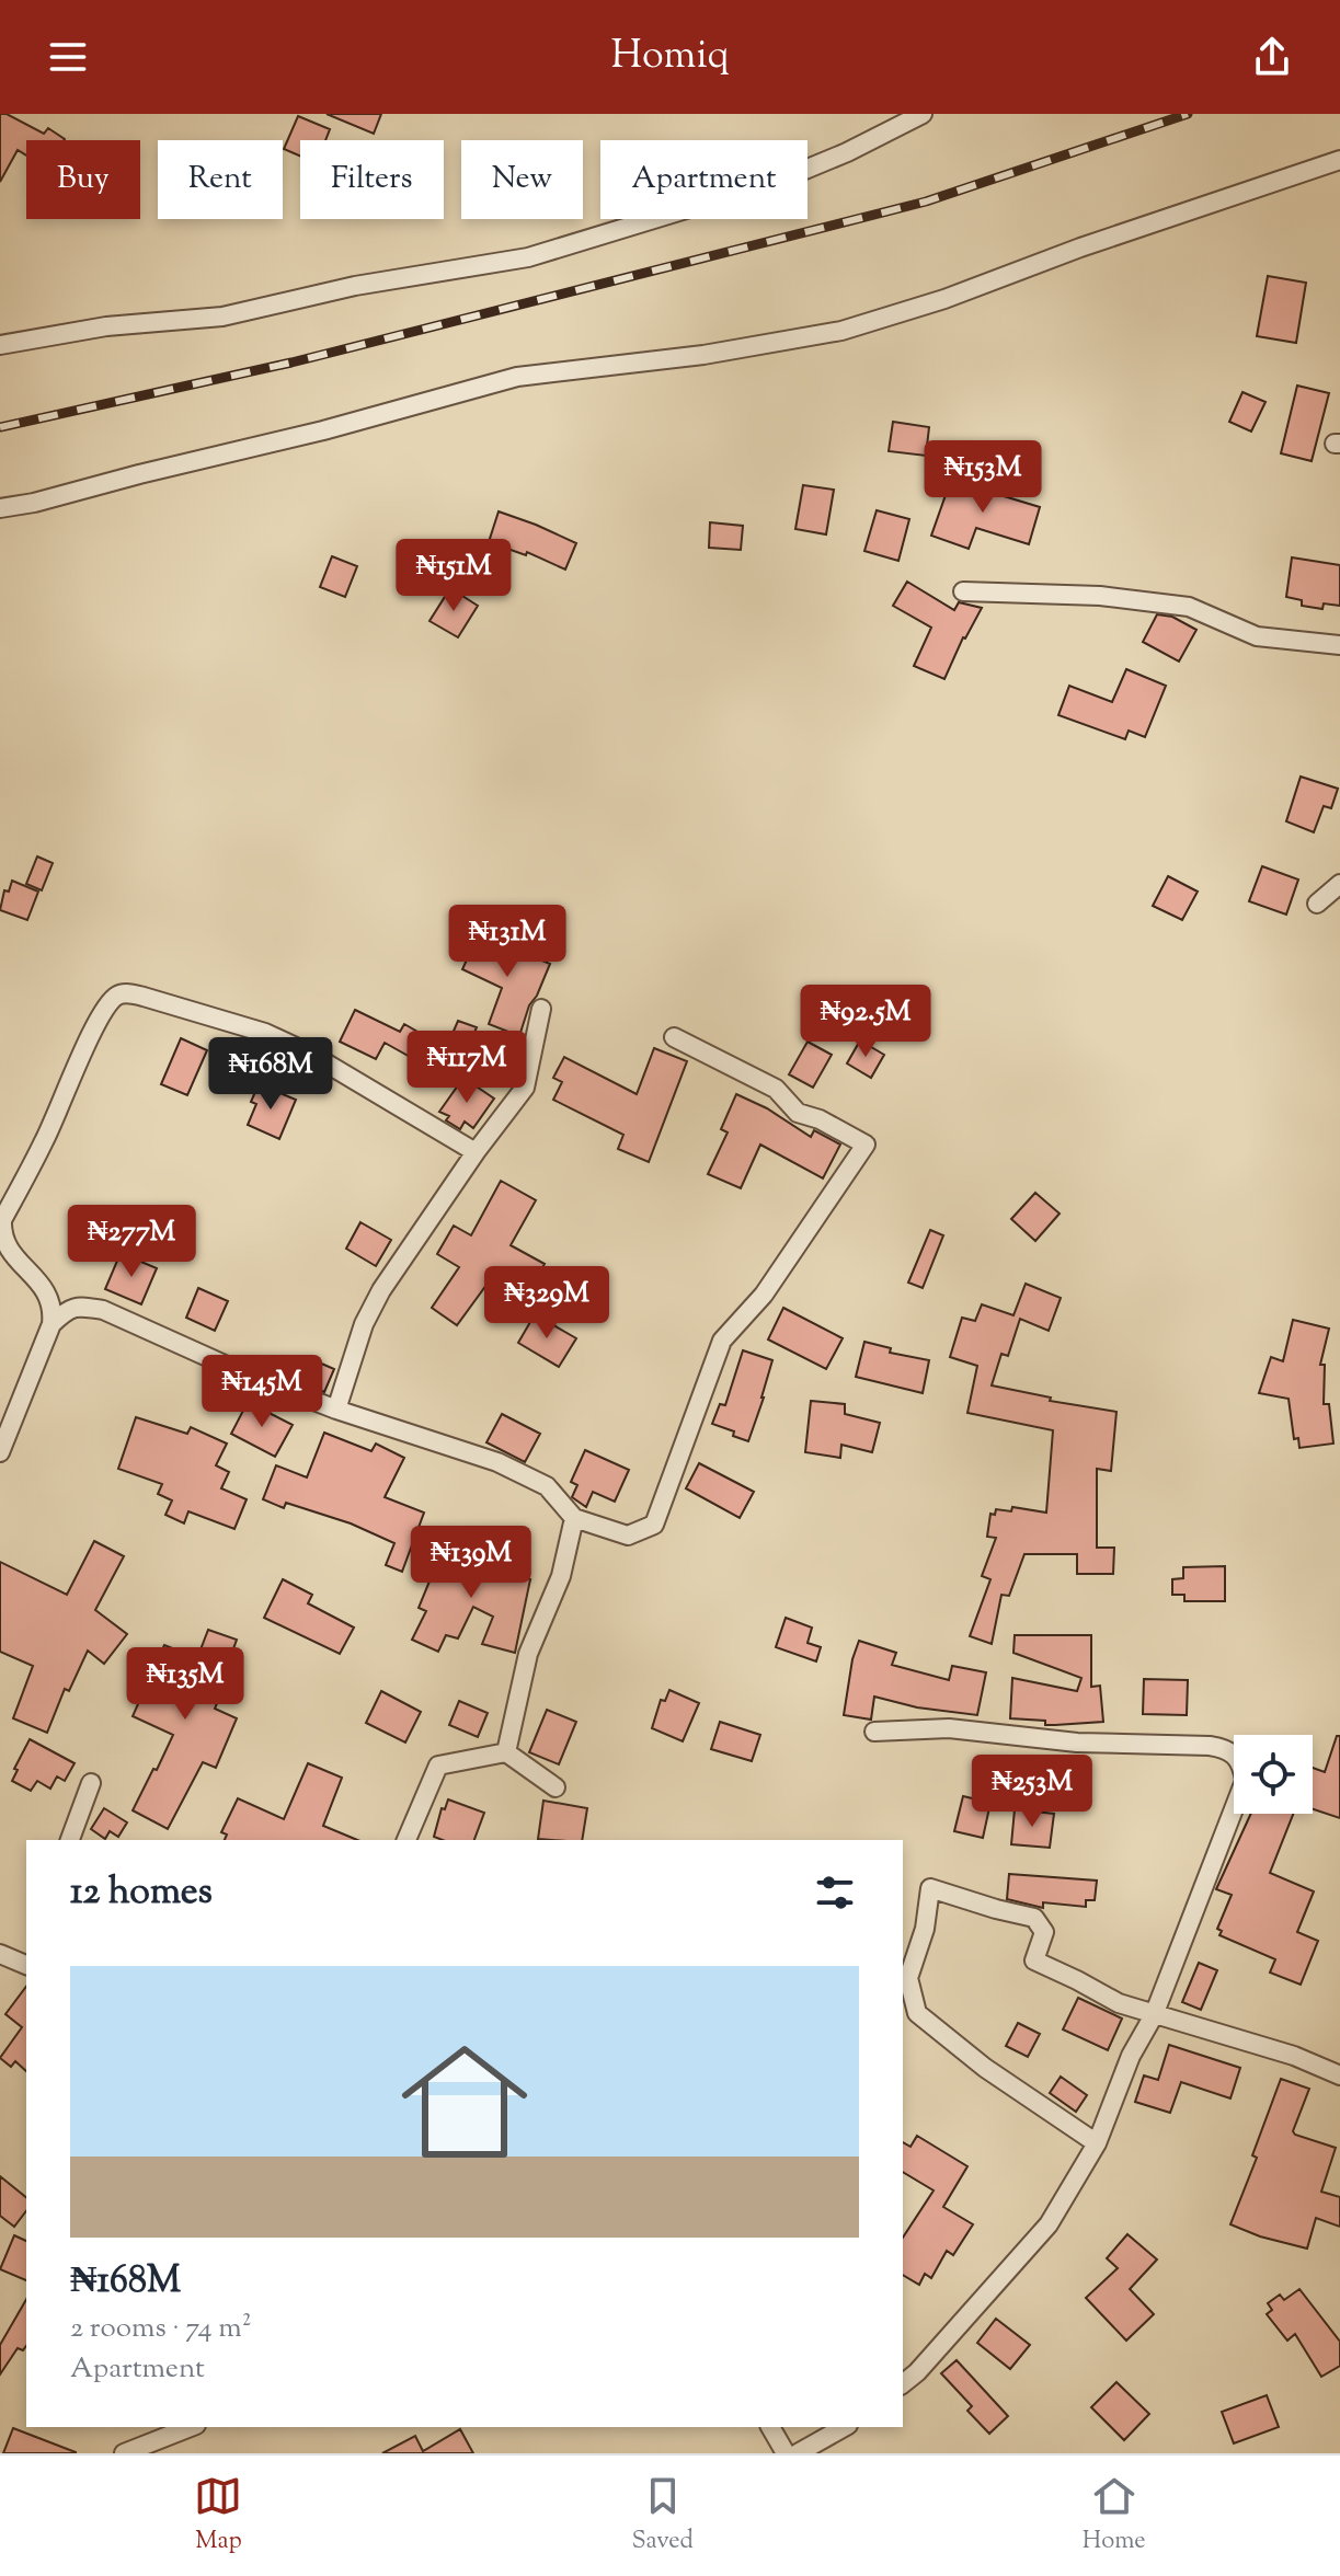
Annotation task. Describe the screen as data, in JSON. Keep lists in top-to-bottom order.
{
  "page": {
    "header": "Homiq",
    "chip": [
      "Buy",
      "Rent",
      "Filters",
      "New",
      "Apartment"
    ],
    "price": [
      "₦153M",
      "₦151M",
      "₦131M",
      "₦92.5M",
      "₦117M",
      "₦168M",
      "₦277M",
      "₦329M",
      "₦145M",
      "₦139M",
      "₦135M",
      "₦253M"
    ],
    "heading": "12 homes",
    "list": [
      {
        "name": "₦168M",
        "note": "2 rooms · 74 m² · Apartment"
      }
    ],
    "tabs": ["Map", "Saved", "Home"]
  }
}
